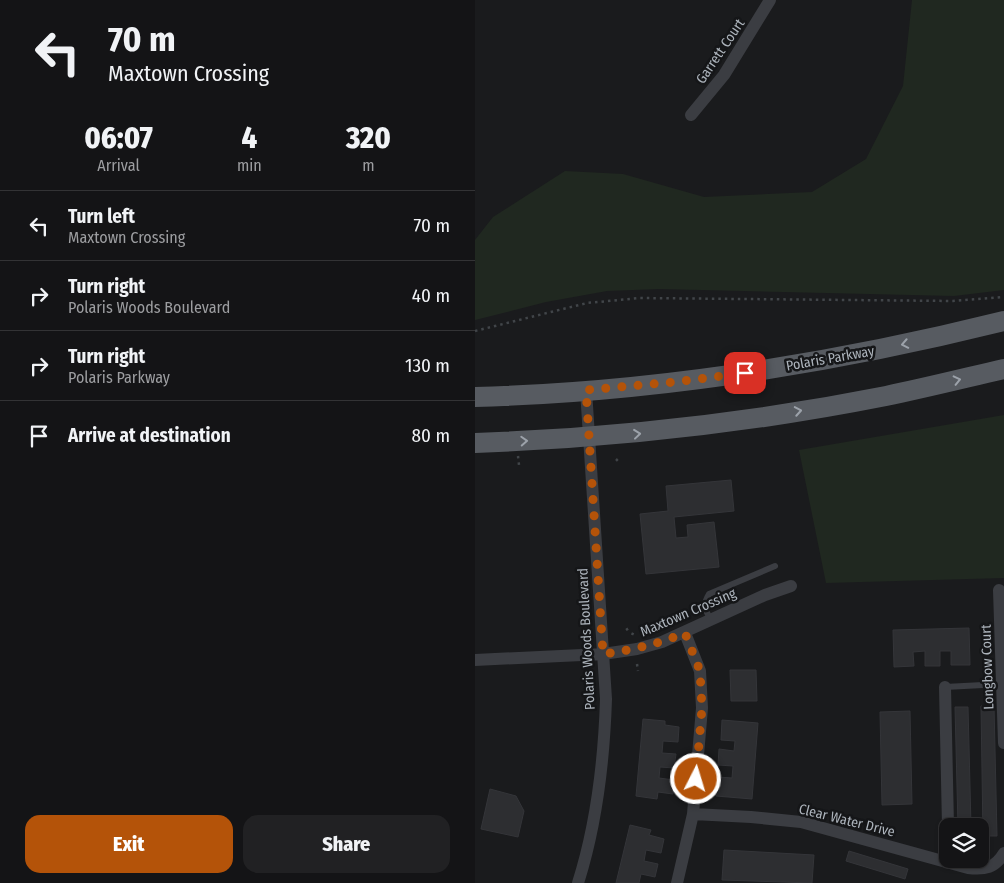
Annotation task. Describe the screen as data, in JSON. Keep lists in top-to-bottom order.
{
  "streets": {
    "main road": ["Polaris Parkway"],
    "street": [
      "Garrett Court",
      "Maxtown Crossing",
      "Polaris Woods Boulevard",
      "Longbow Court",
      "Clear Water Drive"
    ]
  },
  "crossings": [
    ["Polaris Parkway", "Polaris Woods Boulevard"],
    ["Maxtown Crossing", "Polaris Woods Boulevard"]
  ],
  "page": {
    "turn": ["70 m", "Maxtown Crossing"],
    "eta": [
      "06:07",
      "Arrival",
      "4",
      "min",
      "320",
      "m"
    ],
    "list": [
      {
        "name": "Turn left",
        "note": "Maxtown Crossing",
        "value": "70 m"
      },
      {
        "name": "Turn right",
        "note": "Polaris Woods Boulevard",
        "value": "40 m"
      },
      {
        "name": "Turn right",
        "note": "Polaris Parkway",
        "value": "130 m"
      },
      {
        "name": "Arrive at destination",
        "value": "80 m"
      }
    ],
    "buttons": ["Exit", "Share"]
  }
}
